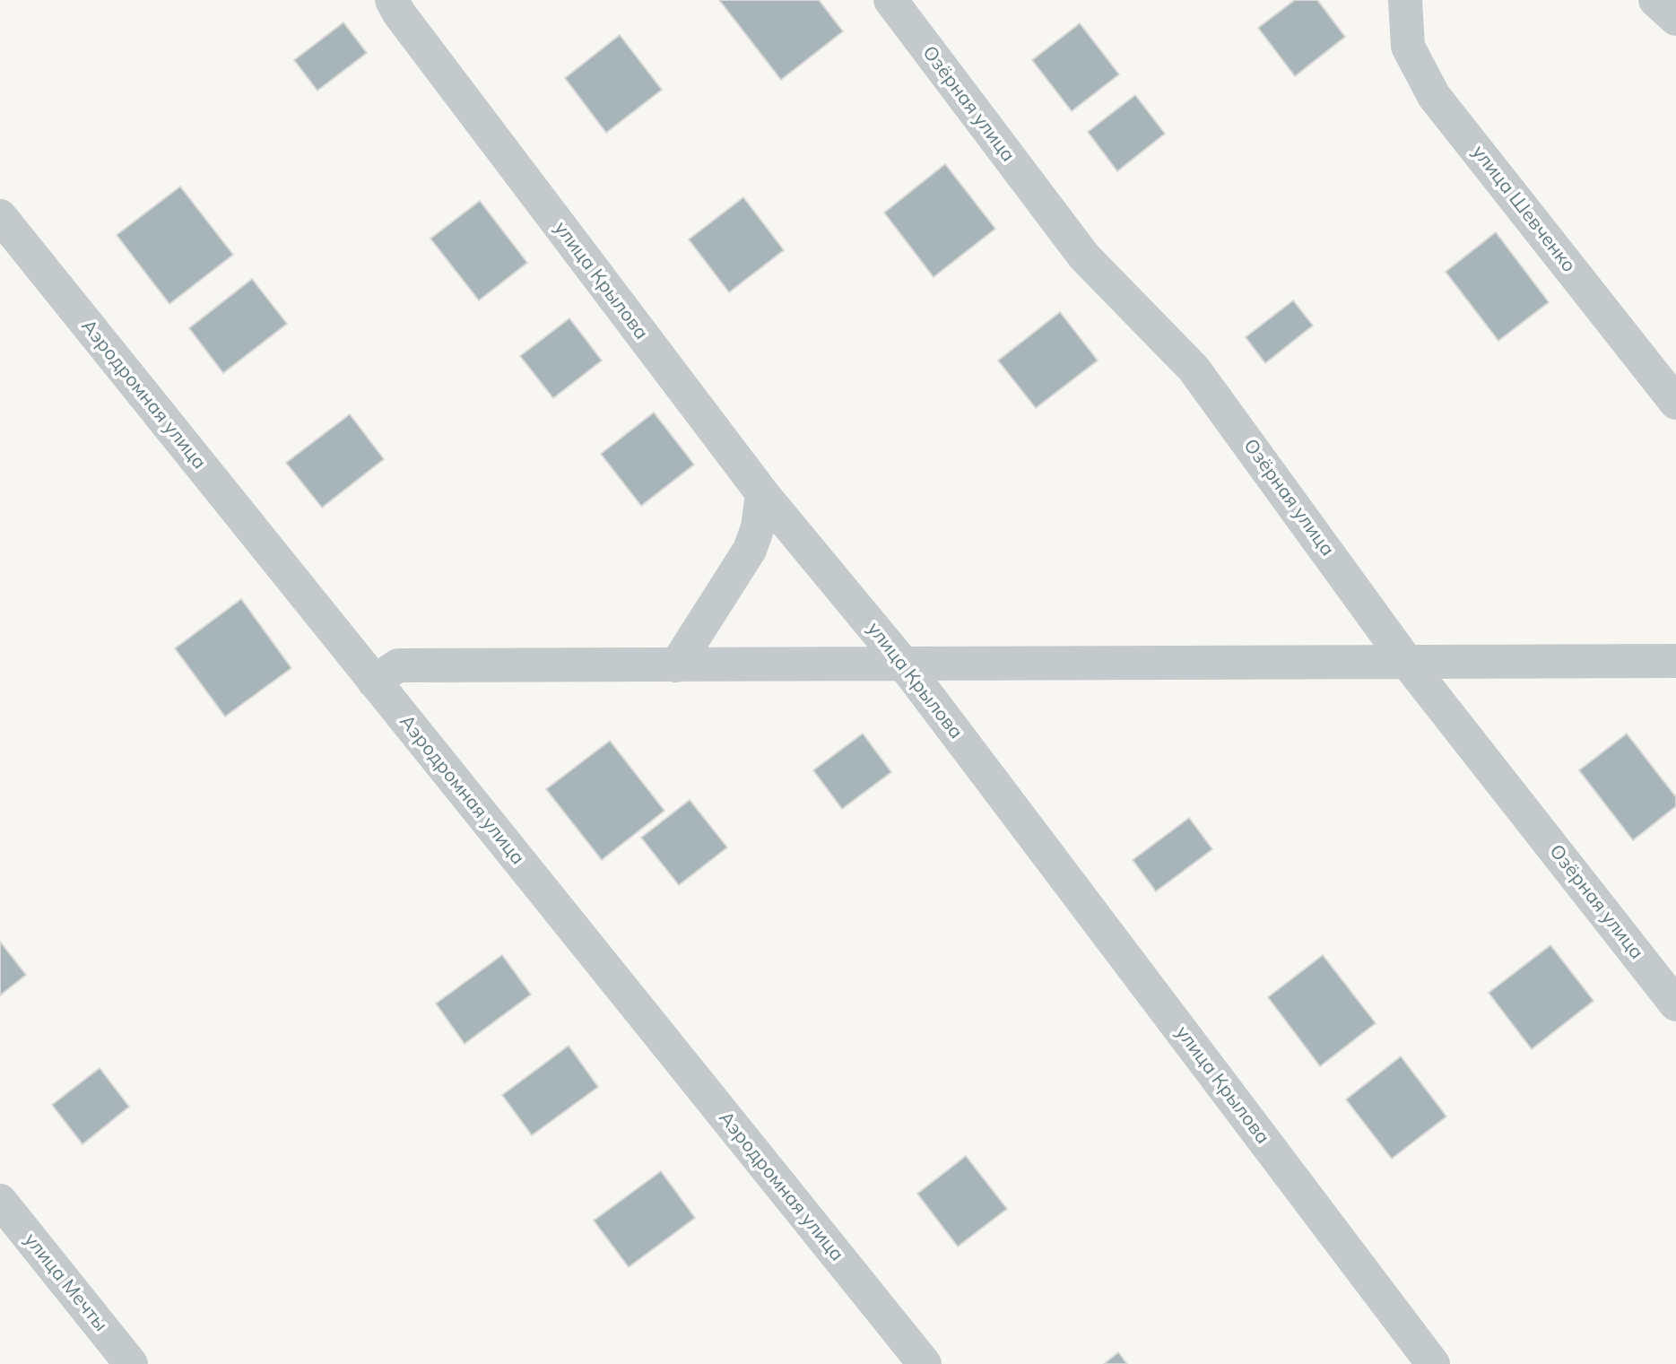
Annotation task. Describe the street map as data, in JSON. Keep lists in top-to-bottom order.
{
  "streets": {
    "street": [
      "Озёрная улица",
      "улица Шевченко",
      "улица Крылова",
      "Аэродромная улица",
      "улица Мечты"
    ]
  }
}
